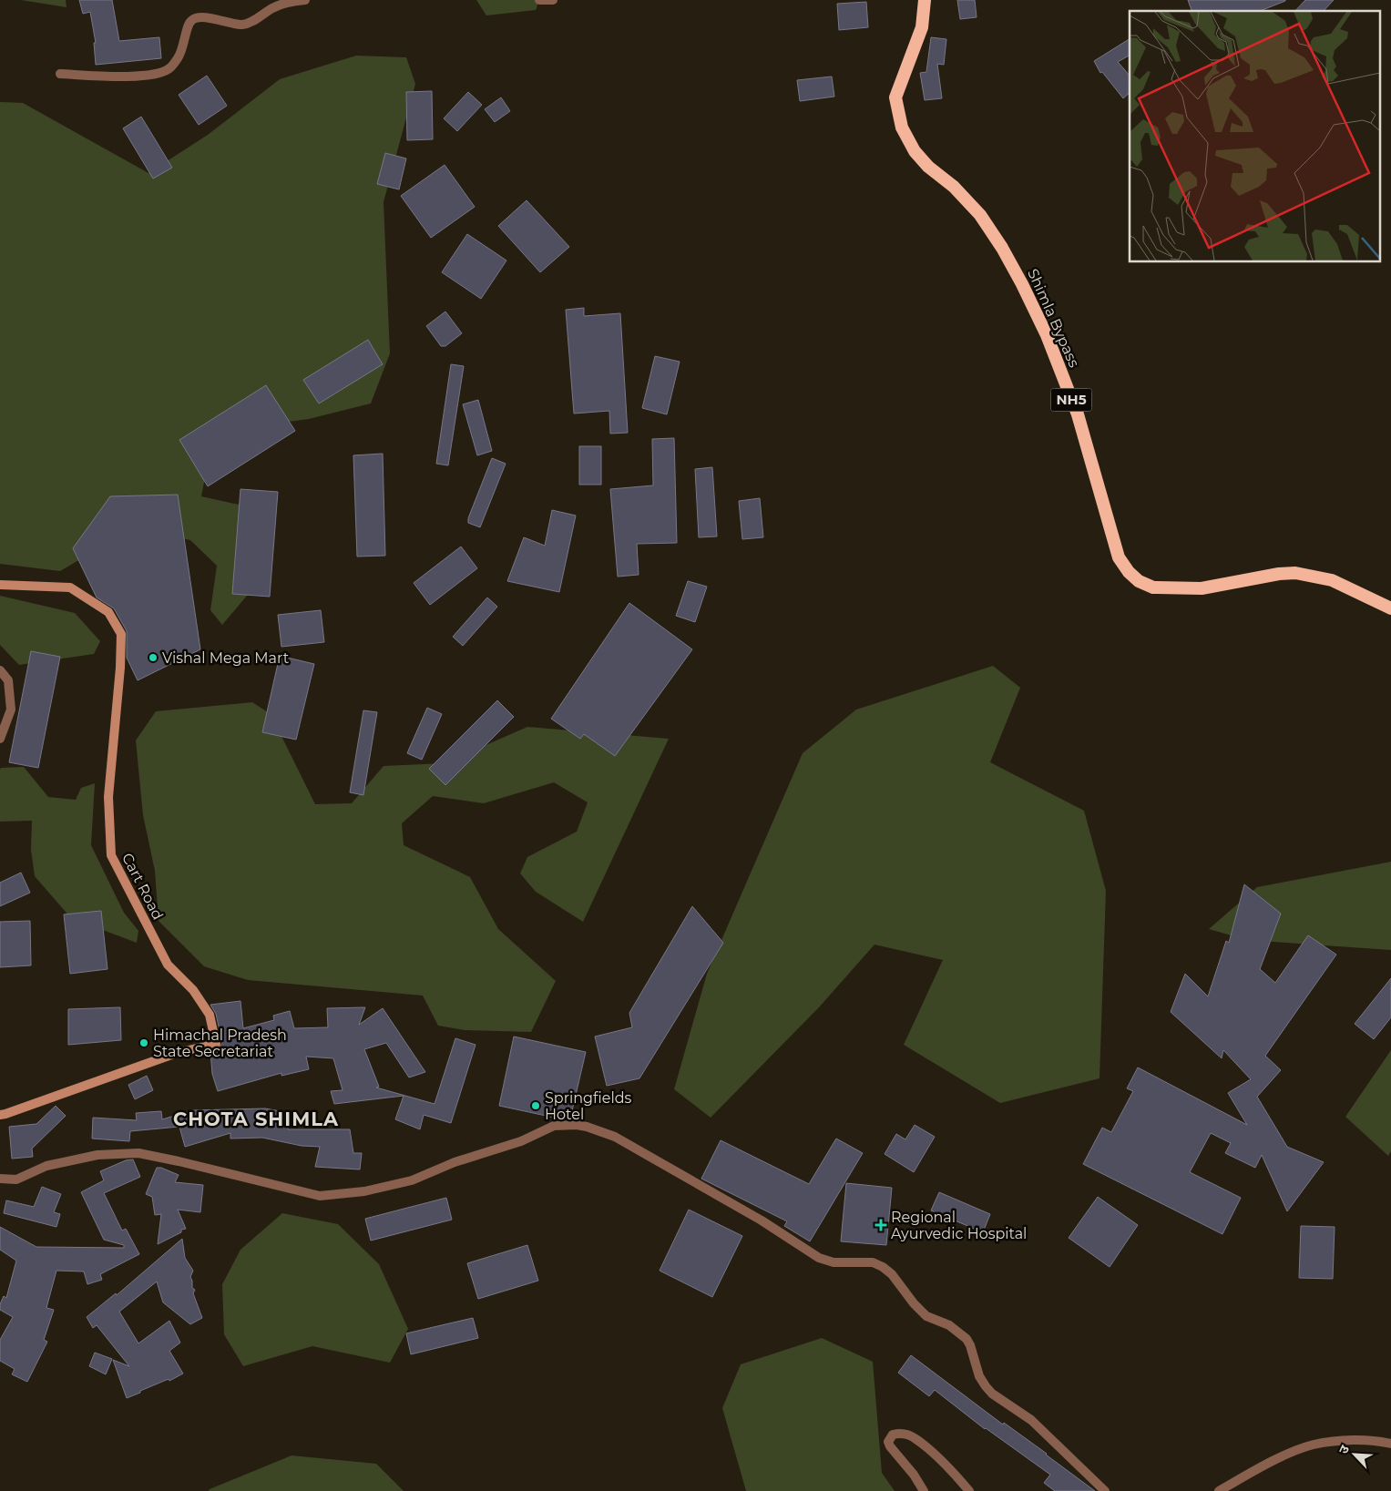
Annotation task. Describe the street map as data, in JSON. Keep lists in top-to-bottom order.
{
  "streets": {
    "highway": ["Shimla Bypass", "NH5"],
    "main road": ["Cart Road"]
  },
  "districts": ["CHOTA SHIMLA"],
  "places": {
    "other": ["Vishal Mega Mart", "Himachal Pradesh State Secretariat", "Springfields Hotel"],
    "health": ["Regional Ayurvedic Hospital"]
  },
  "north": "top left"
}
